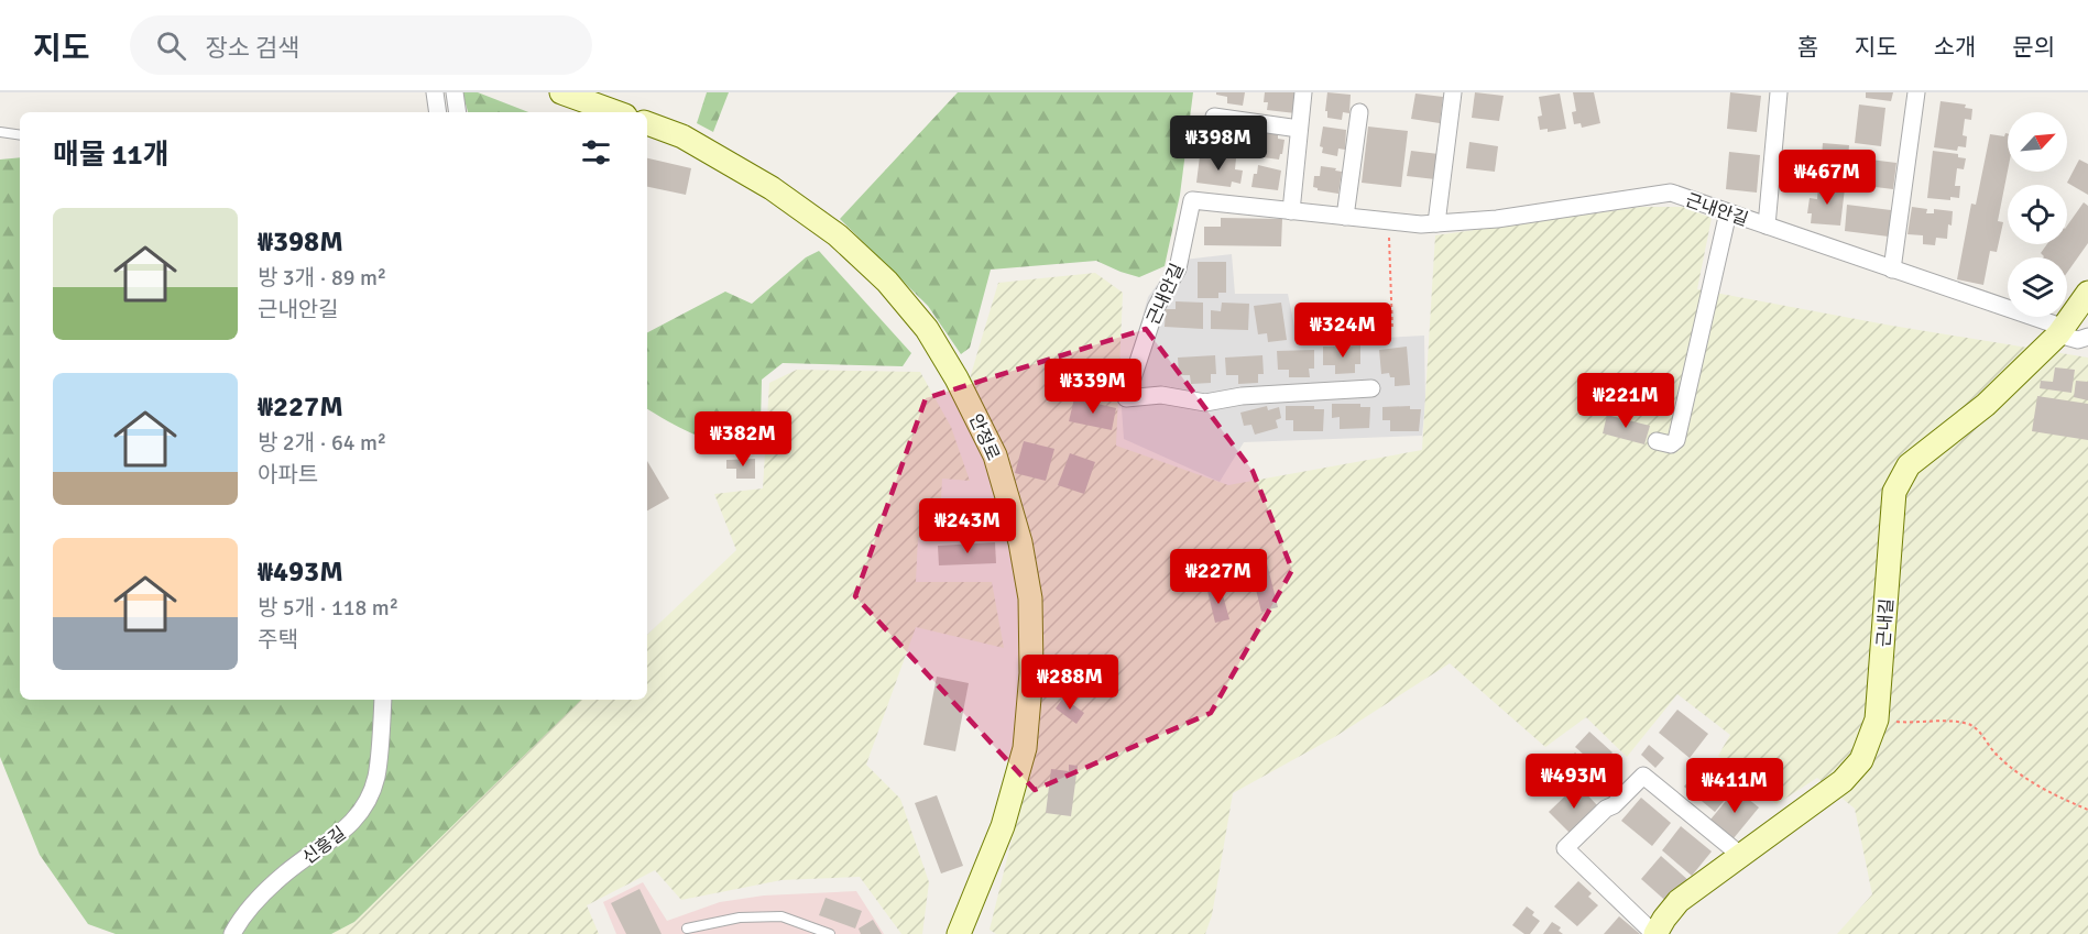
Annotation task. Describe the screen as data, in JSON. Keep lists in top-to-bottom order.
{
  "streets": {
    "street": [
      "근내안길",
      "안정로",
      "근내길",
      "신흥길"
    ]
  },
  "crossings": [
    ["근내안길", "근내길"]
  ],
  "north": "top right",
  "page": {
    "header": "지도",
    "search": "장소 검색",
    "nav": [
      "홈",
      "지도",
      "소개",
      "문의"
    ],
    "heading": "매물 11개",
    "price": [
      "₩398M",
      "₩467M",
      "₩324M",
      "₩339M",
      "₩221M",
      "₩382M",
      "₩243M",
      "₩227M",
      "₩288M",
      "₩493M",
      "₩411M"
    ],
    "list": [
      {
        "name": "₩398M",
        "note": "방 3개 · 89 m² · 근내안길"
      },
      {
        "name": "₩227M",
        "note": "방 2개 · 64 m² · 아파트"
      },
      {
        "name": "₩493M",
        "note": "방 5개 · 118 m² · 주택"
      }
    ]
  }
}
